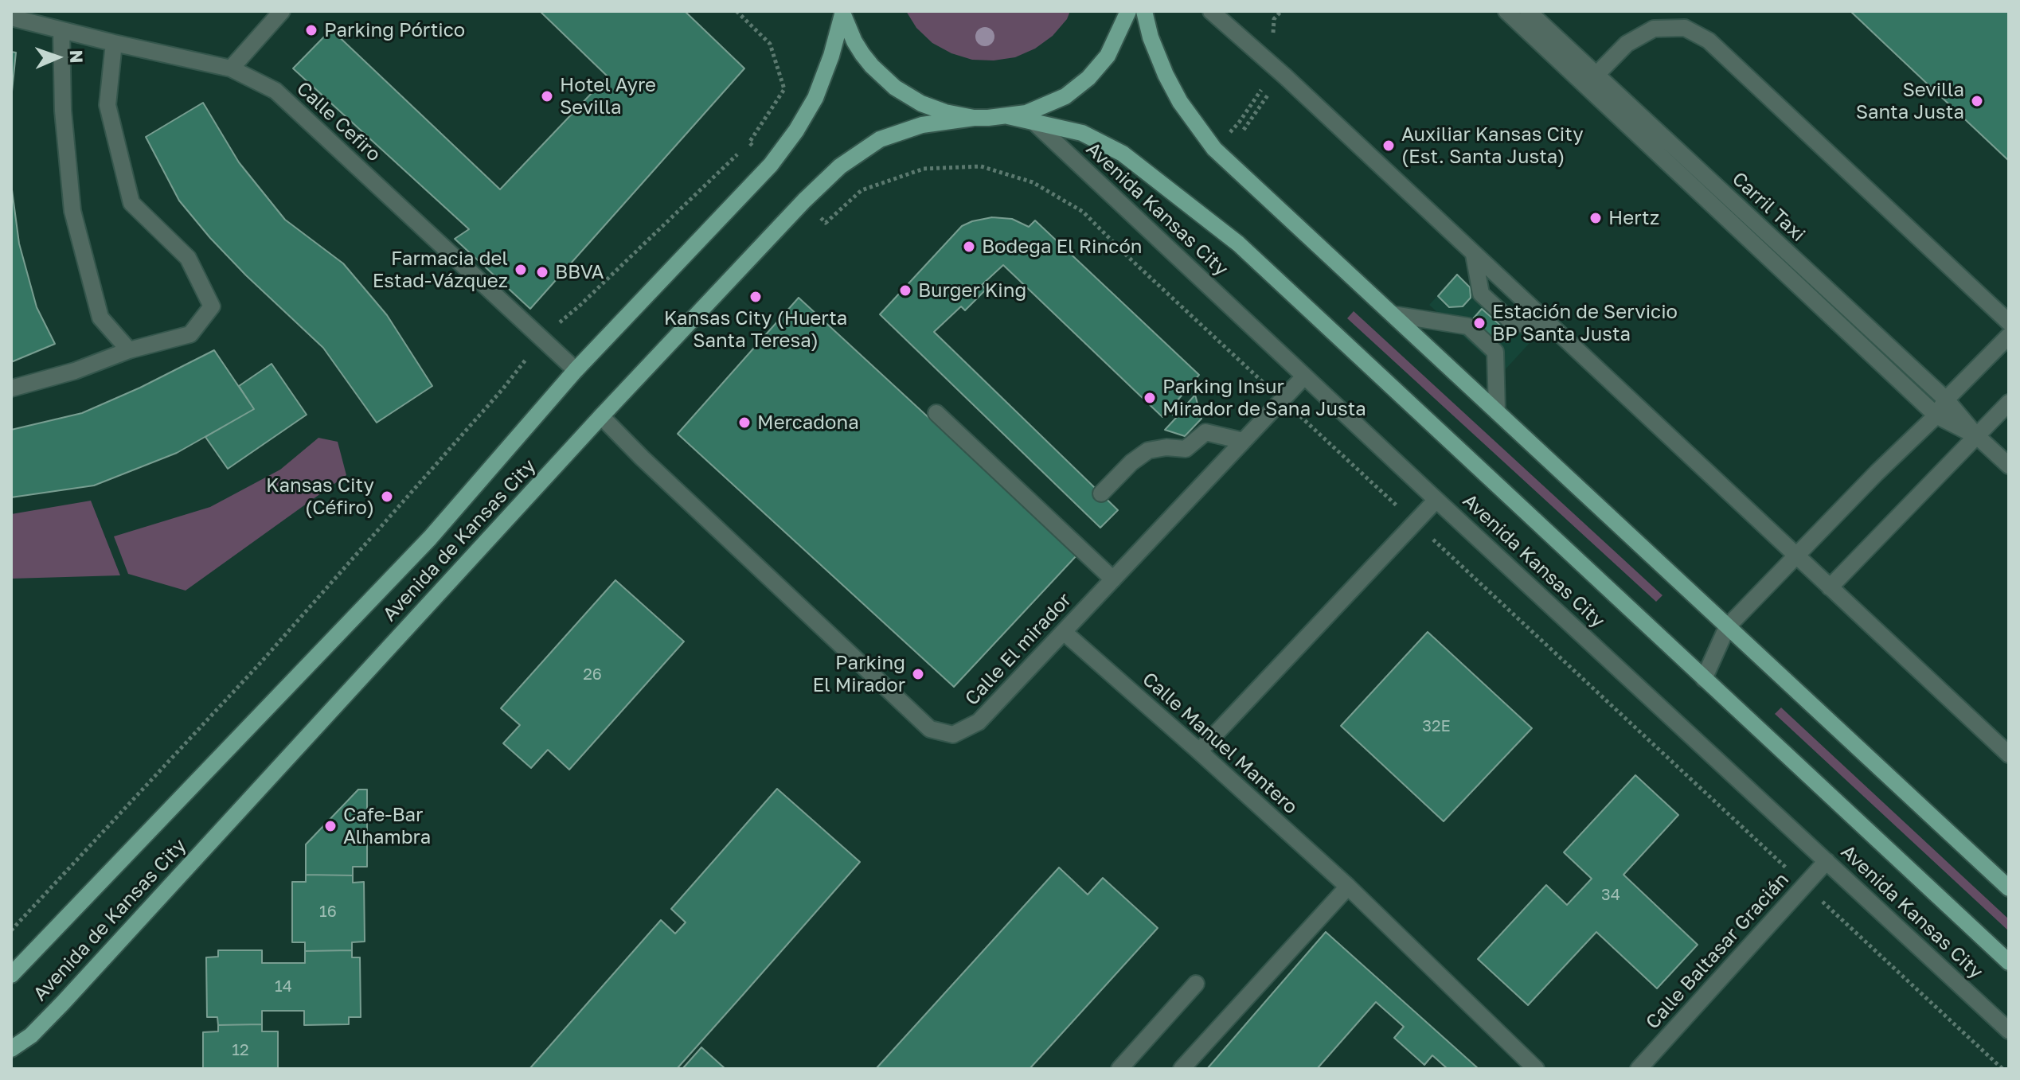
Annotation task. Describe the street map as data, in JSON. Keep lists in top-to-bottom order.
{
  "streets": {
    "main road": ["Avenida Kansas City", "Avenida de Kansas City"],
    "street": [
      "Calle Cefiro",
      "Carril Taxi",
      "Calle El mirador",
      "Calle Manuel Mantero",
      "Calle Baltasar Gracián"
    ]
  },
  "crossings": [
    ["Calle Cefiro", "Avenida de Kansas City"],
    ["Avenida Kansas City", "Calle El mirador"],
    ["Avenida Kansas City", "Calle Baltasar Gracián"],
    ["Avenida de Kansas City", "Calle El mirador"],
    ["Calle El mirador", "Calle Manuel Mantero"]
  ],
  "places": [
    "Parking Pórtico",
    "Hotel Ayre Sevilla",
    "Sevilla Santa Justa",
    "Auxiliar Kansas City (Est. Santa Justa)",
    "Hertz",
    "Bodega El Rincón",
    "Farmacia del Estad-Vázquez",
    "BBVA",
    "Burger King",
    "Kansas City (Huerta Santa Teresa)",
    "Estación de Servicio BP Santa Justa",
    "Parking Insur Mirador de Sana Justa",
    "Mercadona",
    "Kansas City (Céfiro)",
    "Parking El Mirador",
    "Cafe-Bar Alhambra"
  ],
  "house_numbers": [
    "26",
    "32E",
    "34",
    "16",
    "14",
    "12"
  ],
  "north": "right"
}
